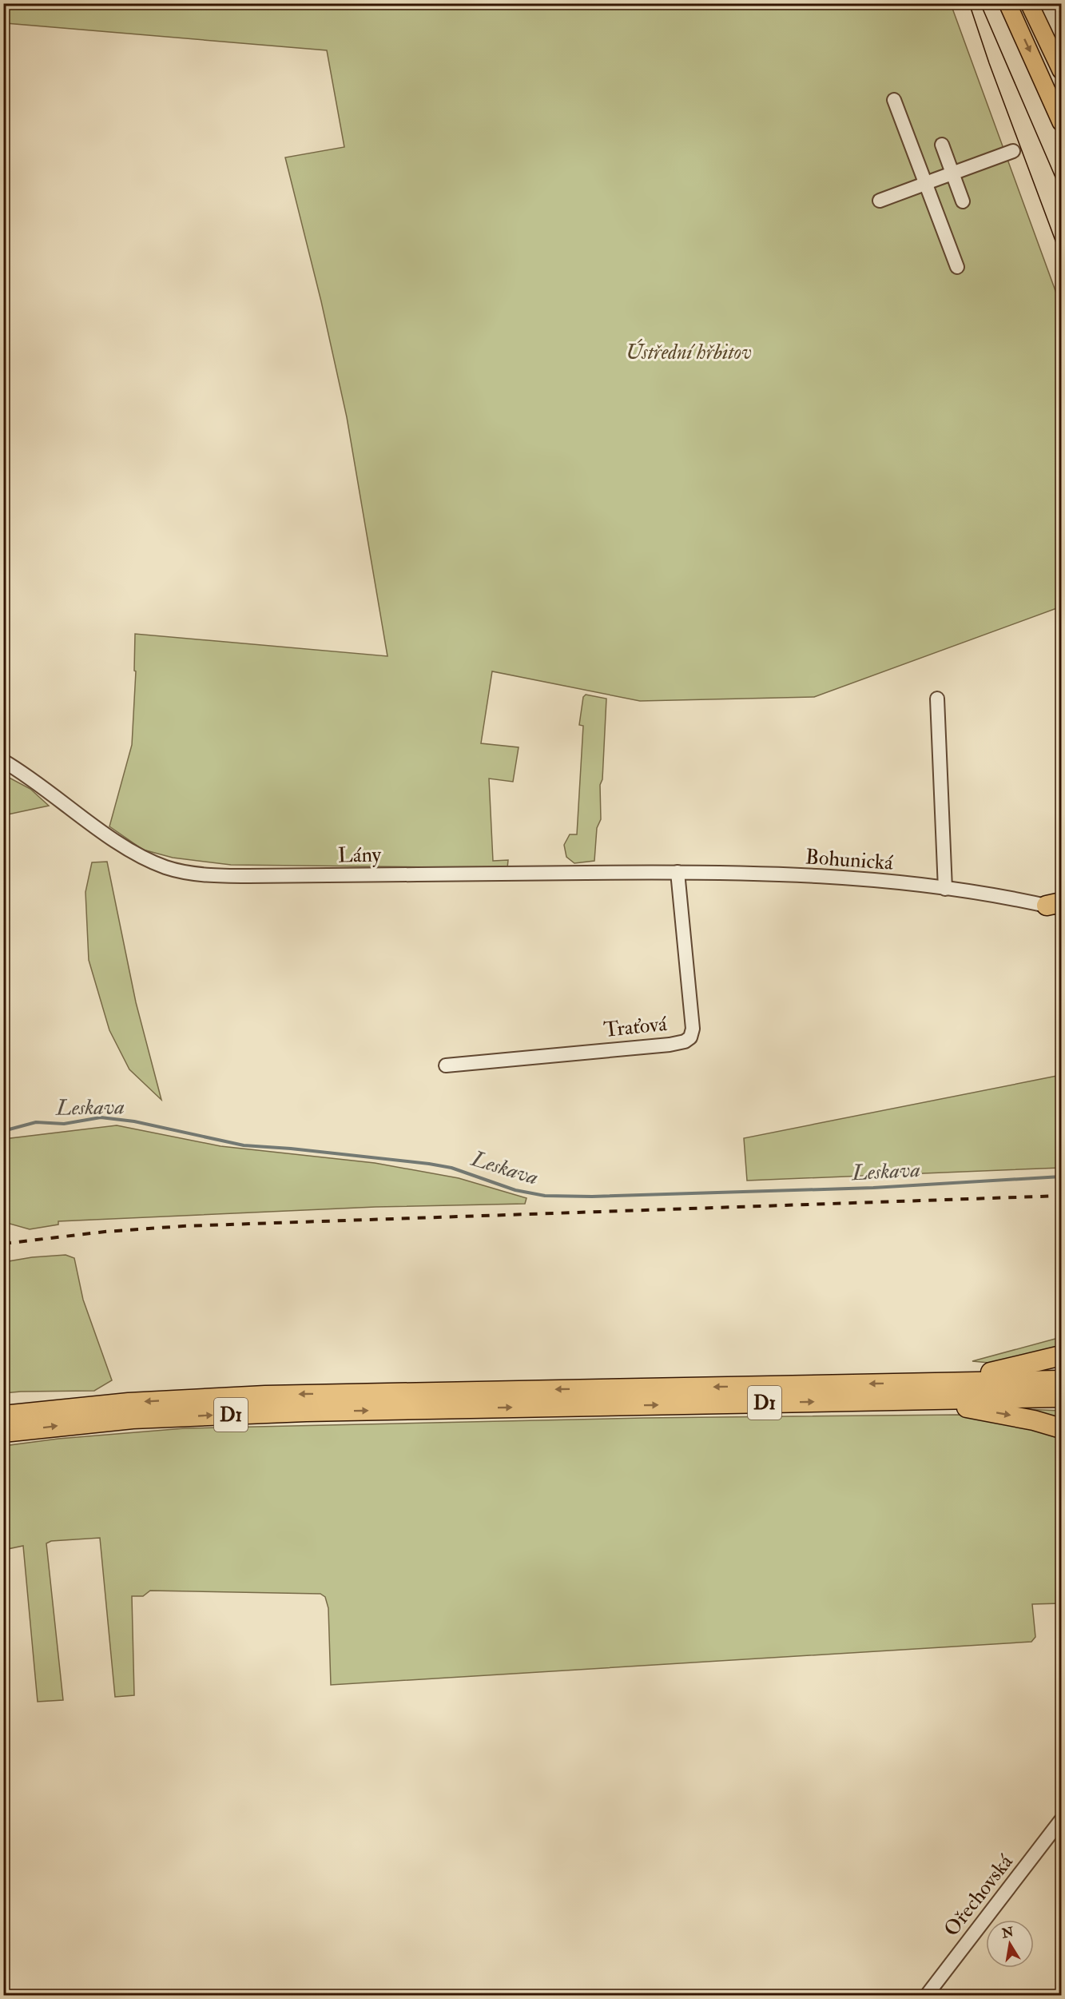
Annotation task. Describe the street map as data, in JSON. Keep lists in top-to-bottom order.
{
  "streets": {
    "highway": ["D1"],
    "street": [
      "Lány",
      "Bohunická",
      "Traťová",
      "Ořechovská"
    ]
  },
  "crossings": [
    ["Lány", "Bohunická"],
    ["Lány", "Traťová"]
  ],
  "water": ["Leskava"],
  "parks": ["Ústřední hřbitov"],
  "north": "top"
}
